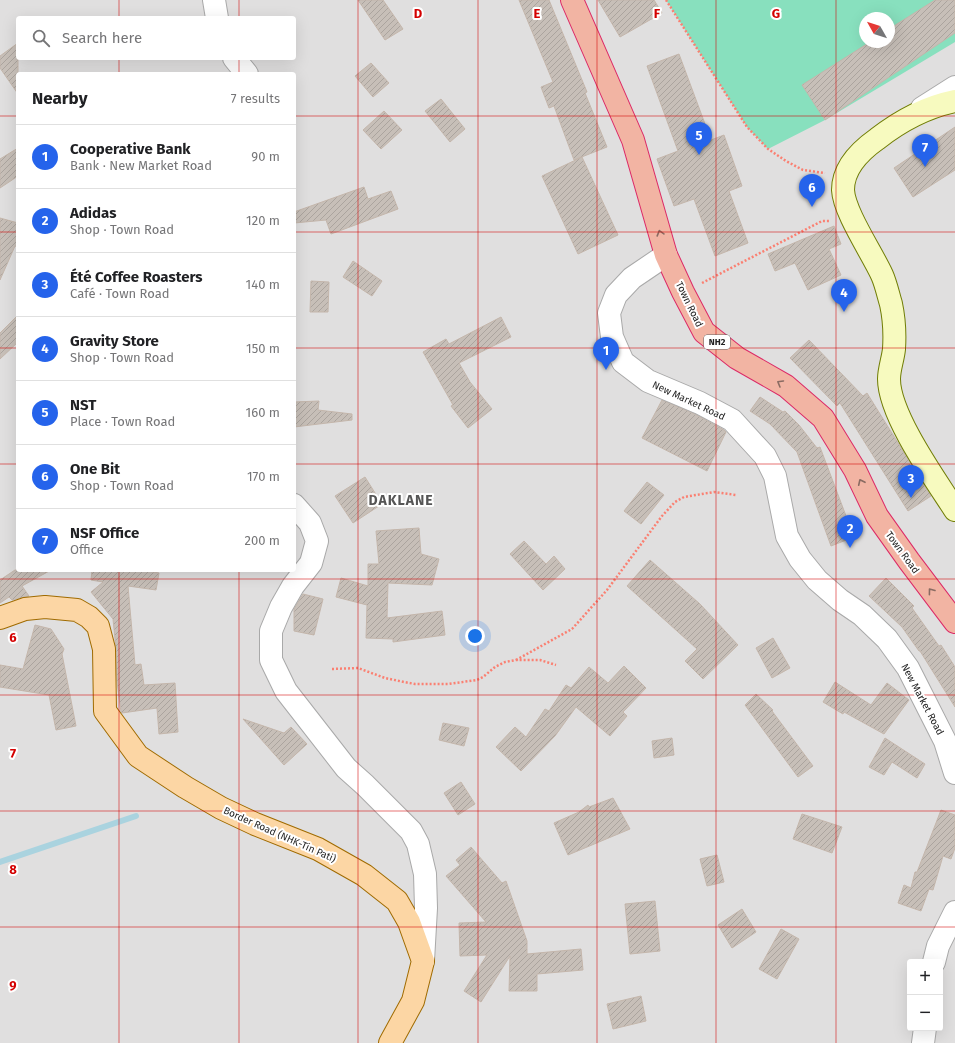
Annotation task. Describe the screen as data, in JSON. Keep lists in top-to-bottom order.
{
  "streets": {
    "highway": ["Town Road", "NH2"],
    "main road": ["Border Road (NHK-Tin Pati)"],
    "street": ["New Market Road"]
  },
  "crossings": [
    ["Town Road", "New Market Road"]
  ],
  "one_way": ["Town Road"],
  "districts": ["DAKLANE"],
  "north": "top left",
  "page": {
    "search": "Search here",
    "heading": ["Nearby", "7 results"],
    "pins": [
      "5",
      "7",
      "6",
      "4",
      "1",
      "3",
      "2"
    ],
    "list": [
      {
        "mark": "1",
        "name": "Cooperative Bank",
        "note": "Bank · New Market Road",
        "value": "90 m"
      },
      {
        "mark": "2",
        "name": "Adidas",
        "note": "Shop · Town Road",
        "value": "120 m"
      },
      {
        "mark": "3",
        "name": "Été Coffee Roasters",
        "note": "Café · Town Road",
        "value": "140 m"
      },
      {
        "mark": "4",
        "name": "Gravity Store",
        "note": "Shop · Town Road",
        "value": "150 m"
      },
      {
        "mark": "5",
        "name": "NST",
        "note": "Place · Town Road",
        "value": "160 m"
      },
      {
        "mark": "6",
        "name": "One Bit",
        "note": "Shop · Town Road",
        "value": "170 m"
      },
      {
        "mark": "7",
        "name": "NSF Office",
        "note": "Office",
        "value": "200 m"
      }
    ],
    "map_buttons": ["+", "−"]
  },
  "grid": {
    "columns": [
      "D",
      "E",
      "F",
      "G"
    ],
    "rows": [
      "6",
      "7",
      "8",
      "9"
    ]
  }
}
